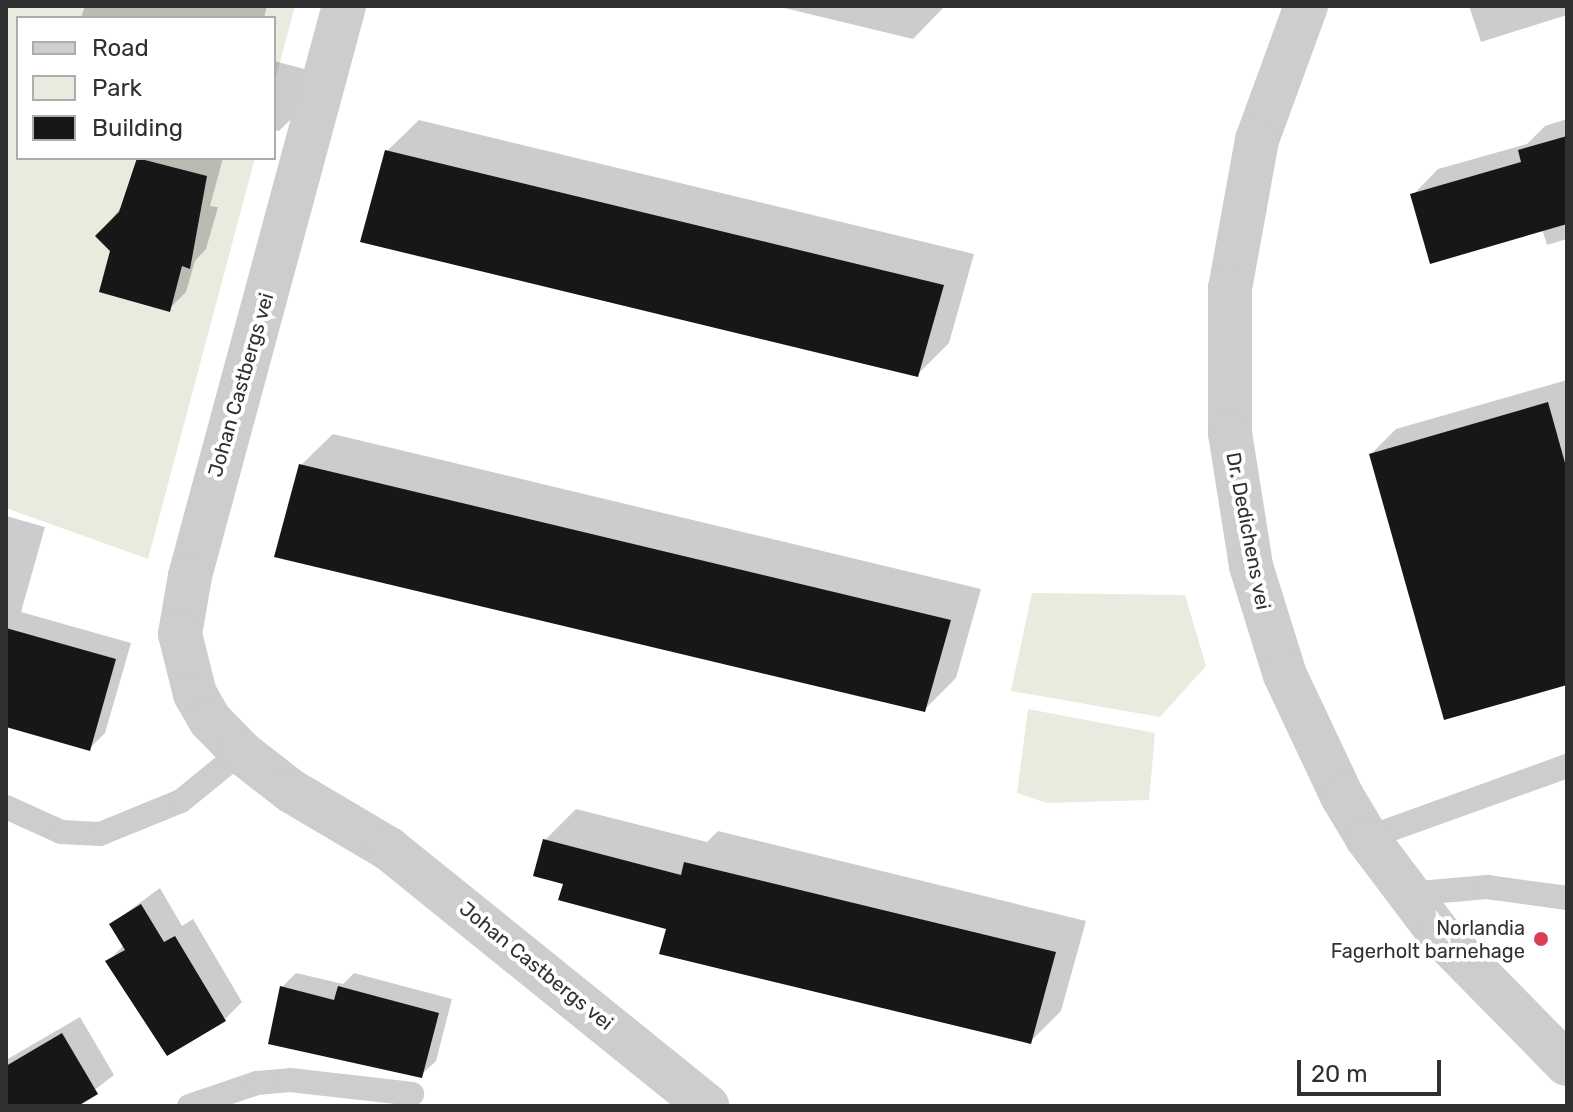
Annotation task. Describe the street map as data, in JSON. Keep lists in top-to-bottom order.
{
  "streets": {
    "street": ["Johan Castbergs vei", "Dr. Dedichens vei"]
  },
  "places": ["Norlandia Fagerholt barnehage"],
  "legend": ["Road", "Park", "Building"],
  "scale_bar": "20 m"
}
